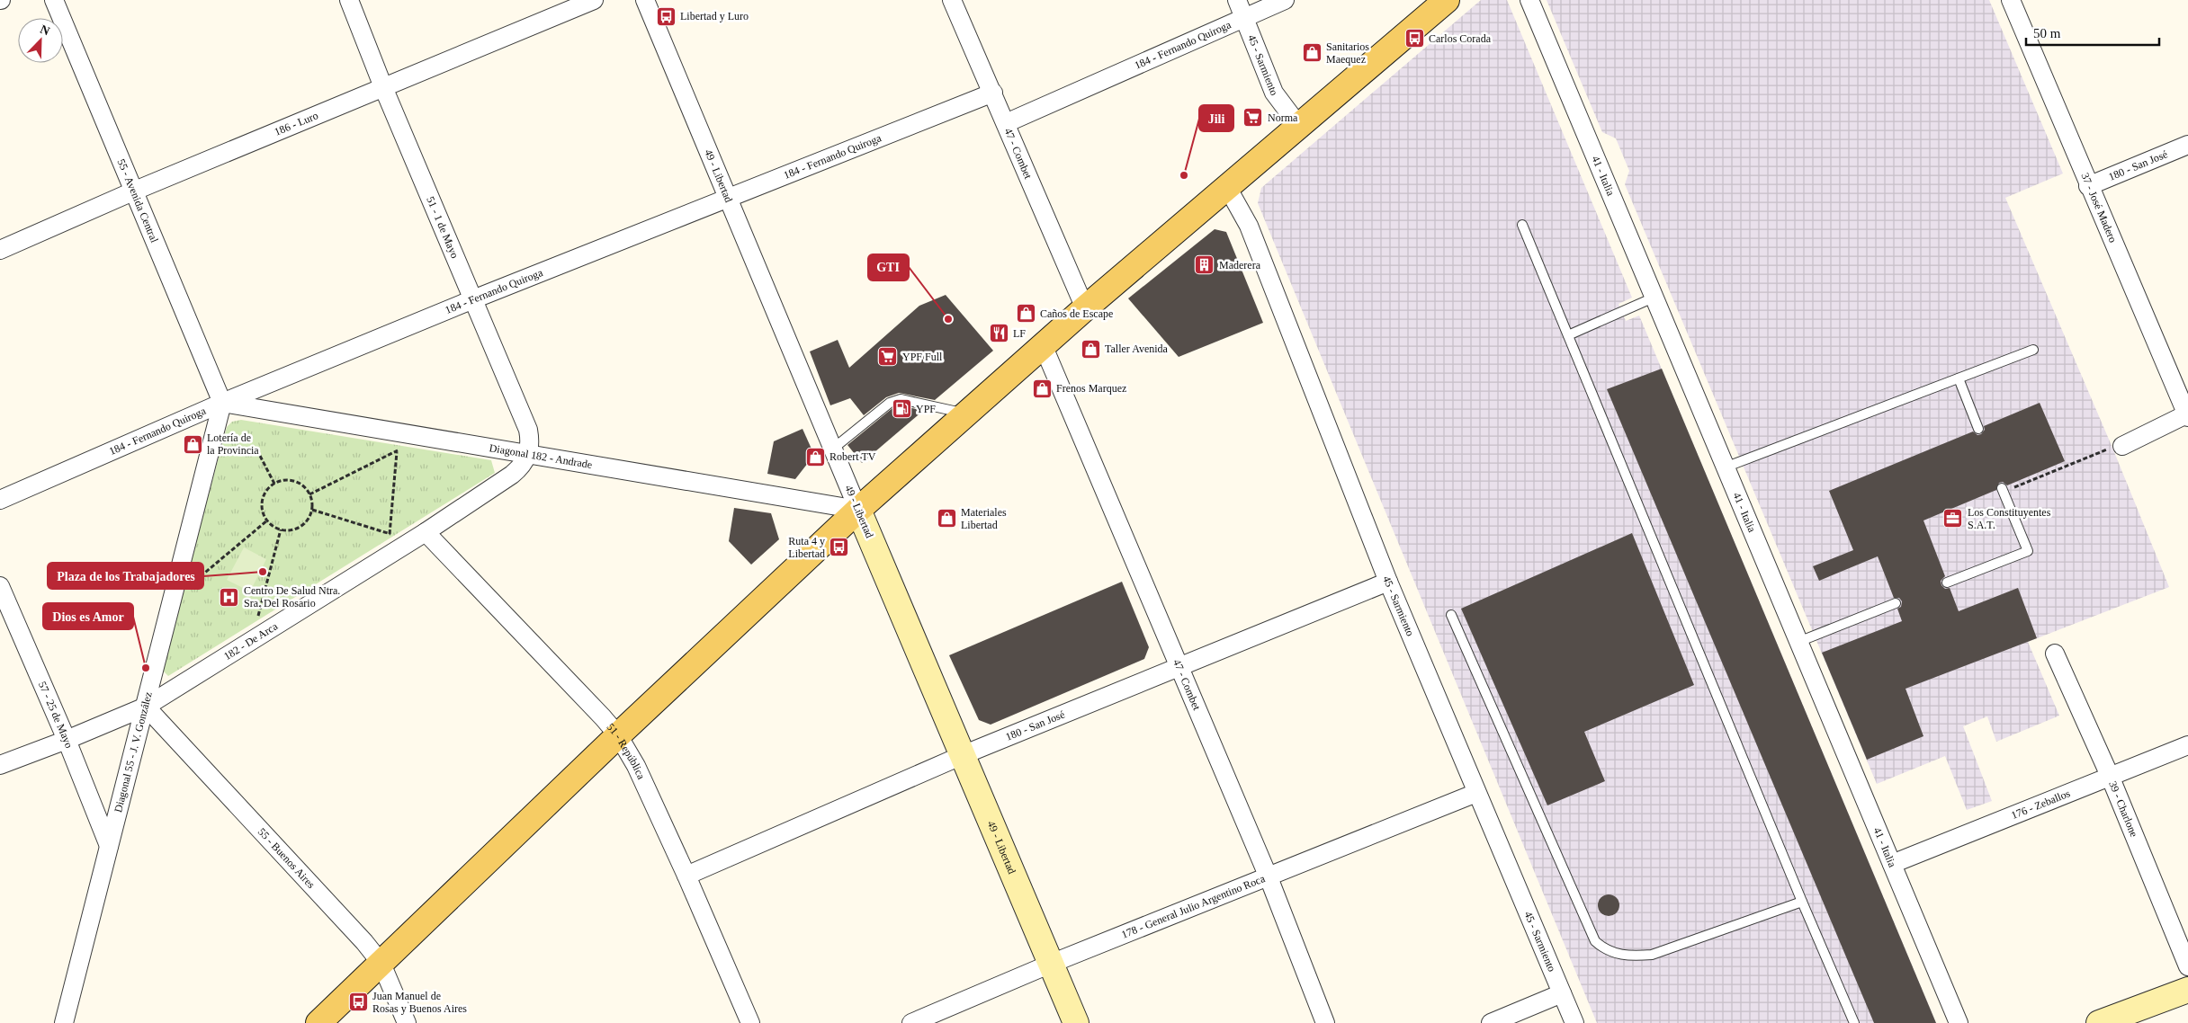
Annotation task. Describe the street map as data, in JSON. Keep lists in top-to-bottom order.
{
  "streets": {
    "street": [
      "184 - Fernando Quiroga",
      "45 - Sarmiento",
      "186 - Luro",
      "47 - Combet",
      "180 - San José",
      "49 - Libertad",
      "41 - Italia",
      "55 - Avenida Central",
      "37 - José Madero",
      "51 - 1 de Mayo",
      "Diagonal 182 - Andrade",
      "182 - De Arca",
      "57 - 25 de Mayo",
      "Diagonal 55 - J. V. González",
      "51 - República",
      "176 - Zeballos",
      "39 - Charlone",
      "55 - Buenos Aires",
      "178 - General Julio Argentino Roca"
    ]
  },
  "crossings": [
    ["184 - Fernando Quiroga", "45 - Sarmiento"],
    ["184 - Fernando Quiroga", "47 - Combet"],
    ["184 - Fernando Quiroga", "49 - Libertad"],
    ["184 - Fernando Quiroga", "55 - Avenida Central"],
    ["184 - Fernando Quiroga", "51 - 1 de Mayo"],
    ["184 - Fernando Quiroga", "Diagonal 182 - Andrade"],
    ["184 - Fernando Quiroga", "Diagonal 55 - J. V. González"],
    ["45 - Sarmiento", "180 - San José"],
    ["45 - Sarmiento", "178 - General Julio Argentino Roca"],
    ["186 - Luro", "55 - Avenida Central"],
    ["186 - Luro", "51 - 1 de Mayo"],
    ["47 - Combet", "180 - San José"],
    ["47 - Combet", "178 - General Julio Argentino Roca"],
    ["180 - San José", "49 - Libertad"],
    ["180 - San José", "37 - José Madero"],
    ["180 - San José", "51 - República"],
    ["49 - Libertad", "Diagonal 182 - Andrade"],
    ["49 - Libertad", "178 - General Julio Argentino Roca"],
    ["41 - Italia", "176 - Zeballos"],
    ["55 - Avenida Central", "Diagonal 182 - Andrade"],
    ["55 - Avenida Central", "Diagonal 55 - J. V. González"],
    ["51 - 1 de Mayo", "Diagonal 182 - Andrade"],
    ["51 - 1 de Mayo", "182 - De Arca"],
    ["Diagonal 182 - Andrade", "182 - De Arca"],
    ["Diagonal 182 - Andrade", "Diagonal 55 - J. V. González"],
    ["182 - De Arca", "57 - 25 de Mayo"],
    ["182 - De Arca", "Diagonal 55 - J. V. González"],
    ["182 - De Arca", "51 - República"],
    ["182 - De Arca", "55 - Buenos Aires"],
    ["57 - 25 de Mayo", "Diagonal 55 - J. V. González"],
    ["Diagonal 55 - J. V. González", "55 - Buenos Aires"],
    ["176 - Zeballos", "39 - Charlone"]
  ],
  "places": {
    "bus stop": [
      "Libertad y Luro",
      "Carlos Corada",
      "Ruta 4 y Libertad",
      "Juan Manuel de Rosas y Buenos Aires"
    ],
    "shop": [
      "Sanitarios Maequez",
      "Caños de Escape",
      "Taller Avenida",
      "Frenos Marquez",
      "Lotería de la Provincia",
      "Robert TV",
      "Materiales Libertad"
    ],
    "supermarket": ["Norma", "YPF Full"],
    "other": [
      "Jili",
      "GTI",
      "Plaza de los Trabajadores",
      "Dios es Amor"
    ],
    "building": ["Maderera"],
    "restaurant": ["LF"],
    "fuel station": ["YPF"],
    "office": ["Los Constituyentes S.A.T."],
    "hospital": ["Centro De Salud Ntra. Sra. Del Rosario"]
  },
  "scale_bar": "50 m",
  "north": "top right"
}
